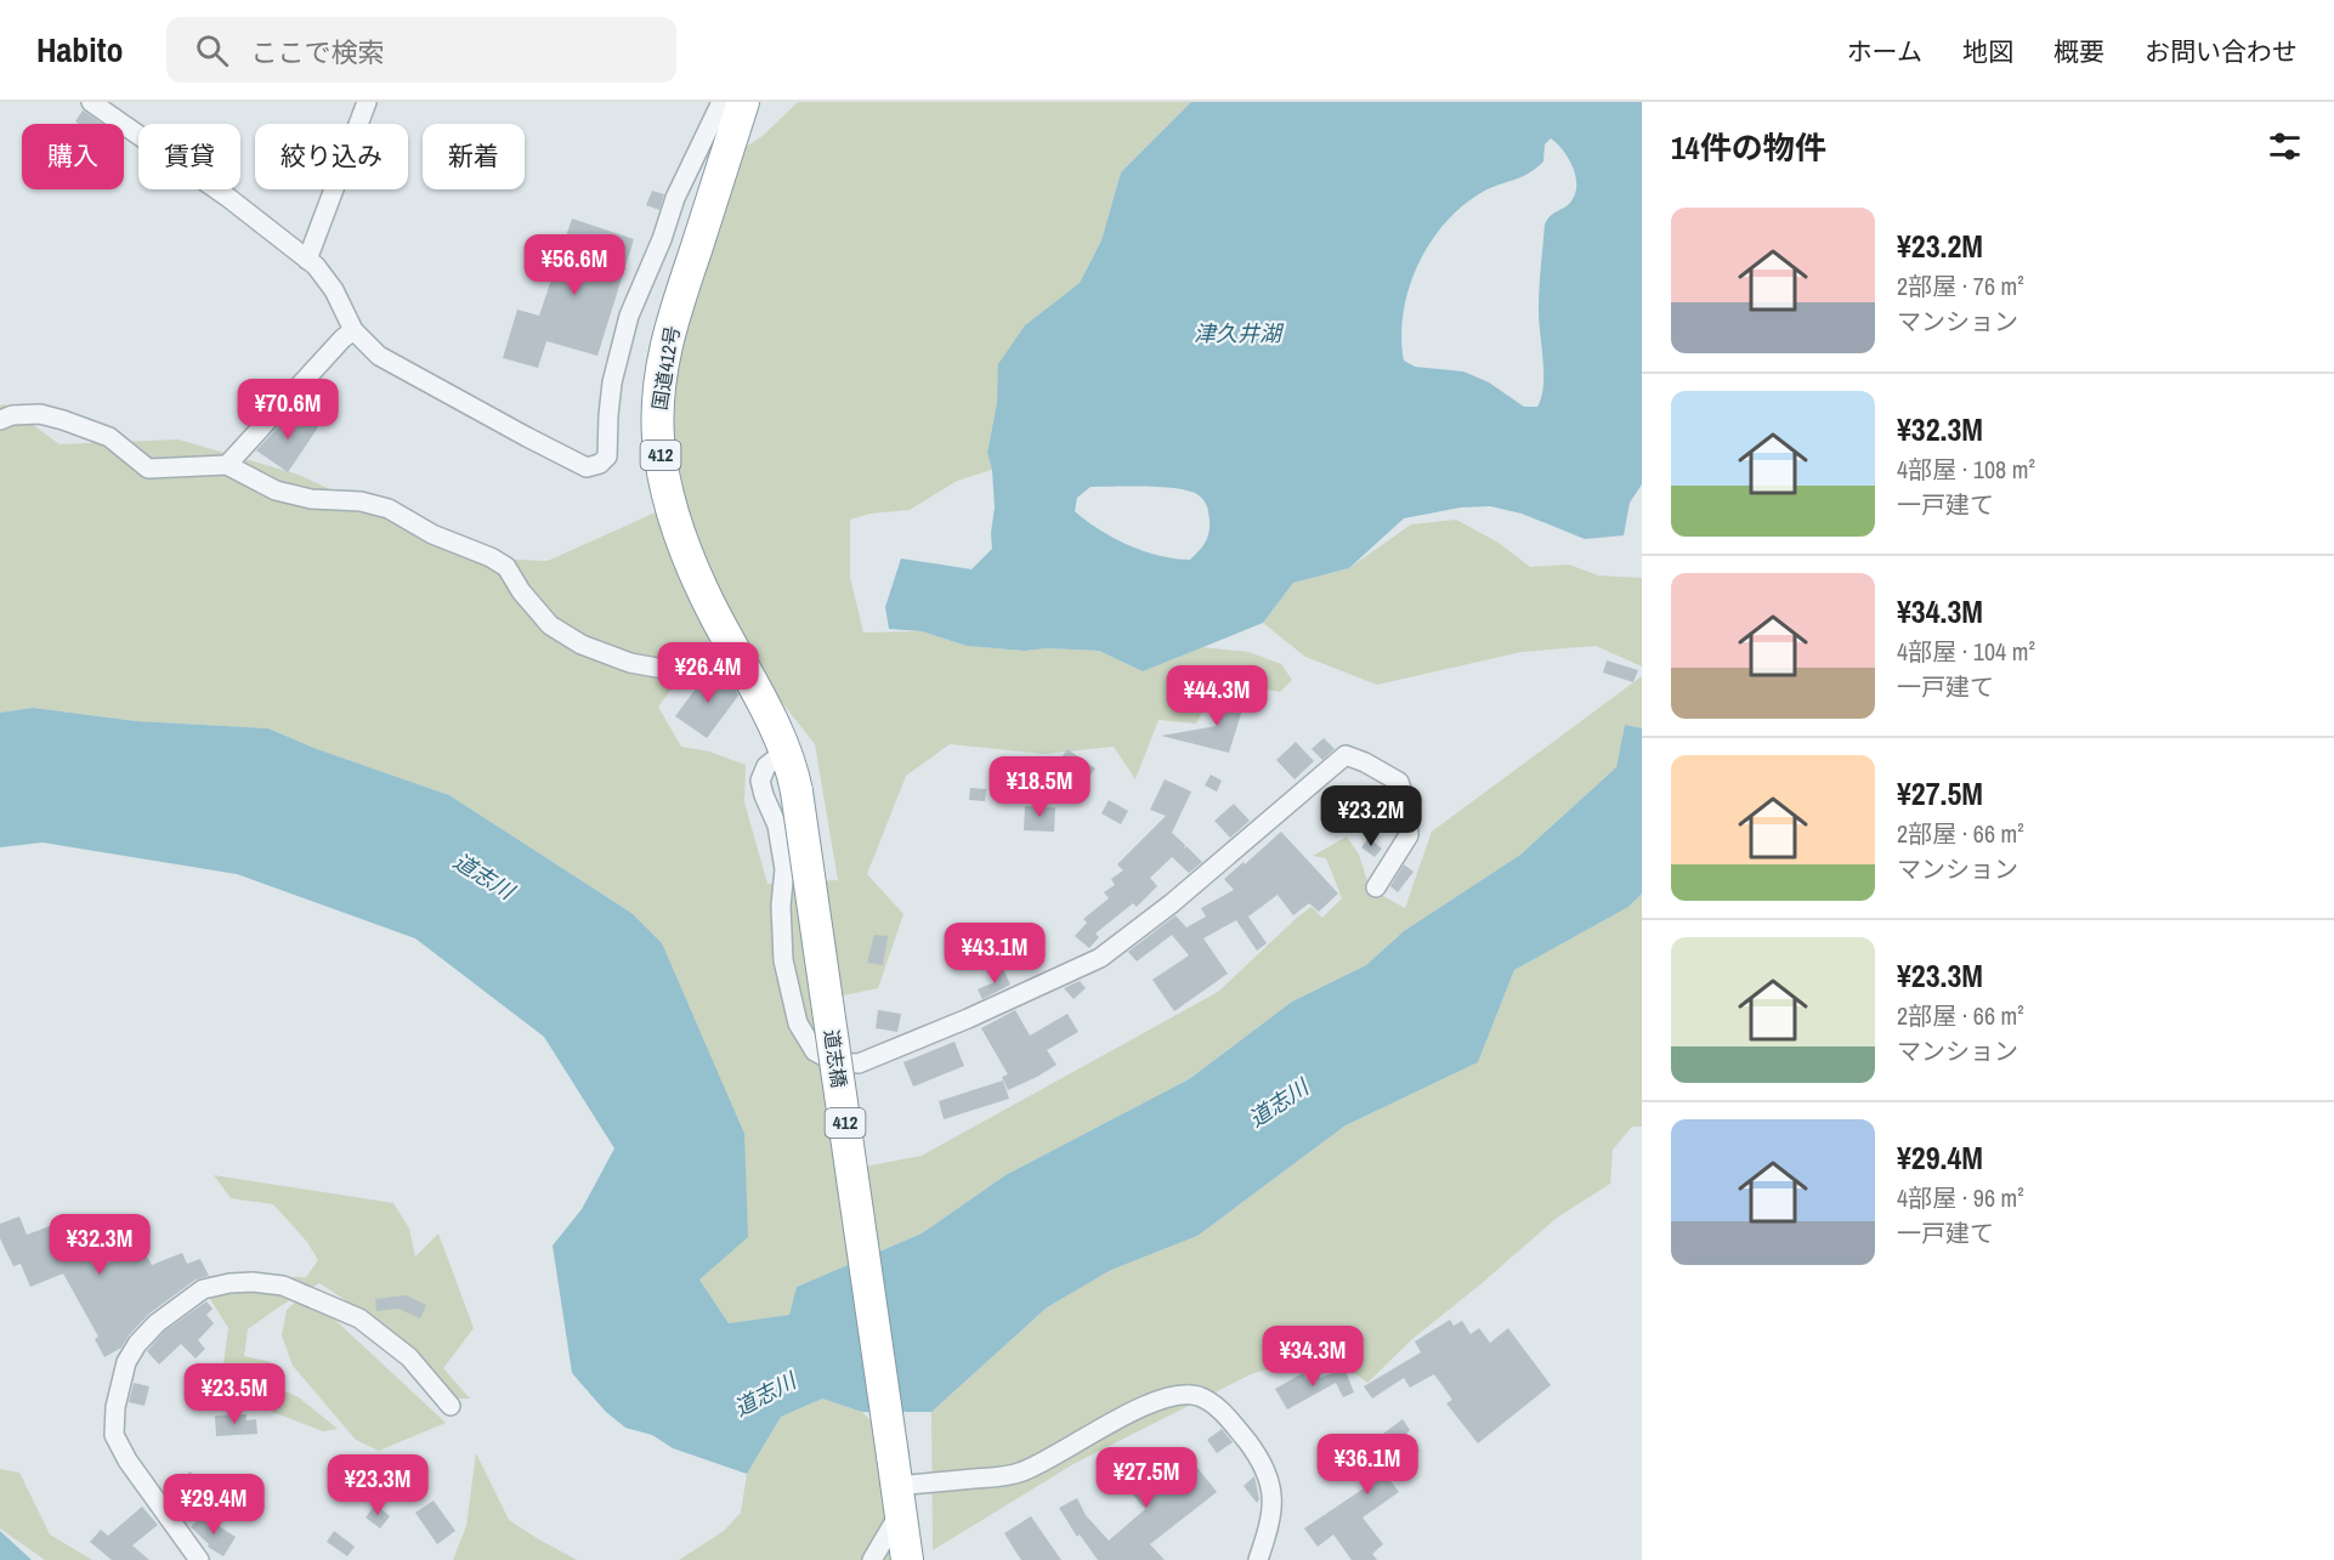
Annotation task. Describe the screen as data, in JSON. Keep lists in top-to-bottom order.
{
  "streets": {
    "highway": ["国道412号", "412", "道志橋"]
  },
  "crossings": [
    ["国道412号", "道志橋"],
    ["412", "道志橋"]
  ],
  "water": ["津久井湖", "道志川"],
  "page": {
    "header": "Habito",
    "search": "ここで検索",
    "nav": [
      "ホーム",
      "地図",
      "概要",
      "お問い合わせ"
    ],
    "heading": "14件の物件",
    "chip": [
      "購入",
      "賃貸",
      "絞り込み",
      "新着"
    ],
    "list": [
      {
        "name": "¥23.2M",
        "note": "2部屋 · 76 m² · マンション"
      },
      {
        "name": "¥32.3M",
        "note": "4部屋 · 108 m² · 一戸建て"
      },
      {
        "name": "¥34.3M",
        "note": "4部屋 · 104 m² · 一戸建て"
      },
      {
        "name": "¥27.5M",
        "note": "2部屋 · 66 m² · マンション"
      },
      {
        "name": "¥23.3M",
        "note": "2部屋 · 66 m² · マンション"
      },
      {
        "name": "¥29.4M",
        "note": "4部屋 · 96 m² · 一戸建て"
      }
    ],
    "price": [
      "¥56.6M",
      "¥70.6M",
      "¥26.4M",
      "¥44.3M",
      "¥18.5M",
      "¥23.2M",
      "¥43.1M",
      "¥32.3M",
      "¥34.3M",
      "¥23.5M",
      "¥36.1M",
      "¥27.5M",
      "¥23.3M",
      "¥29.4M"
    ]
  }
}
